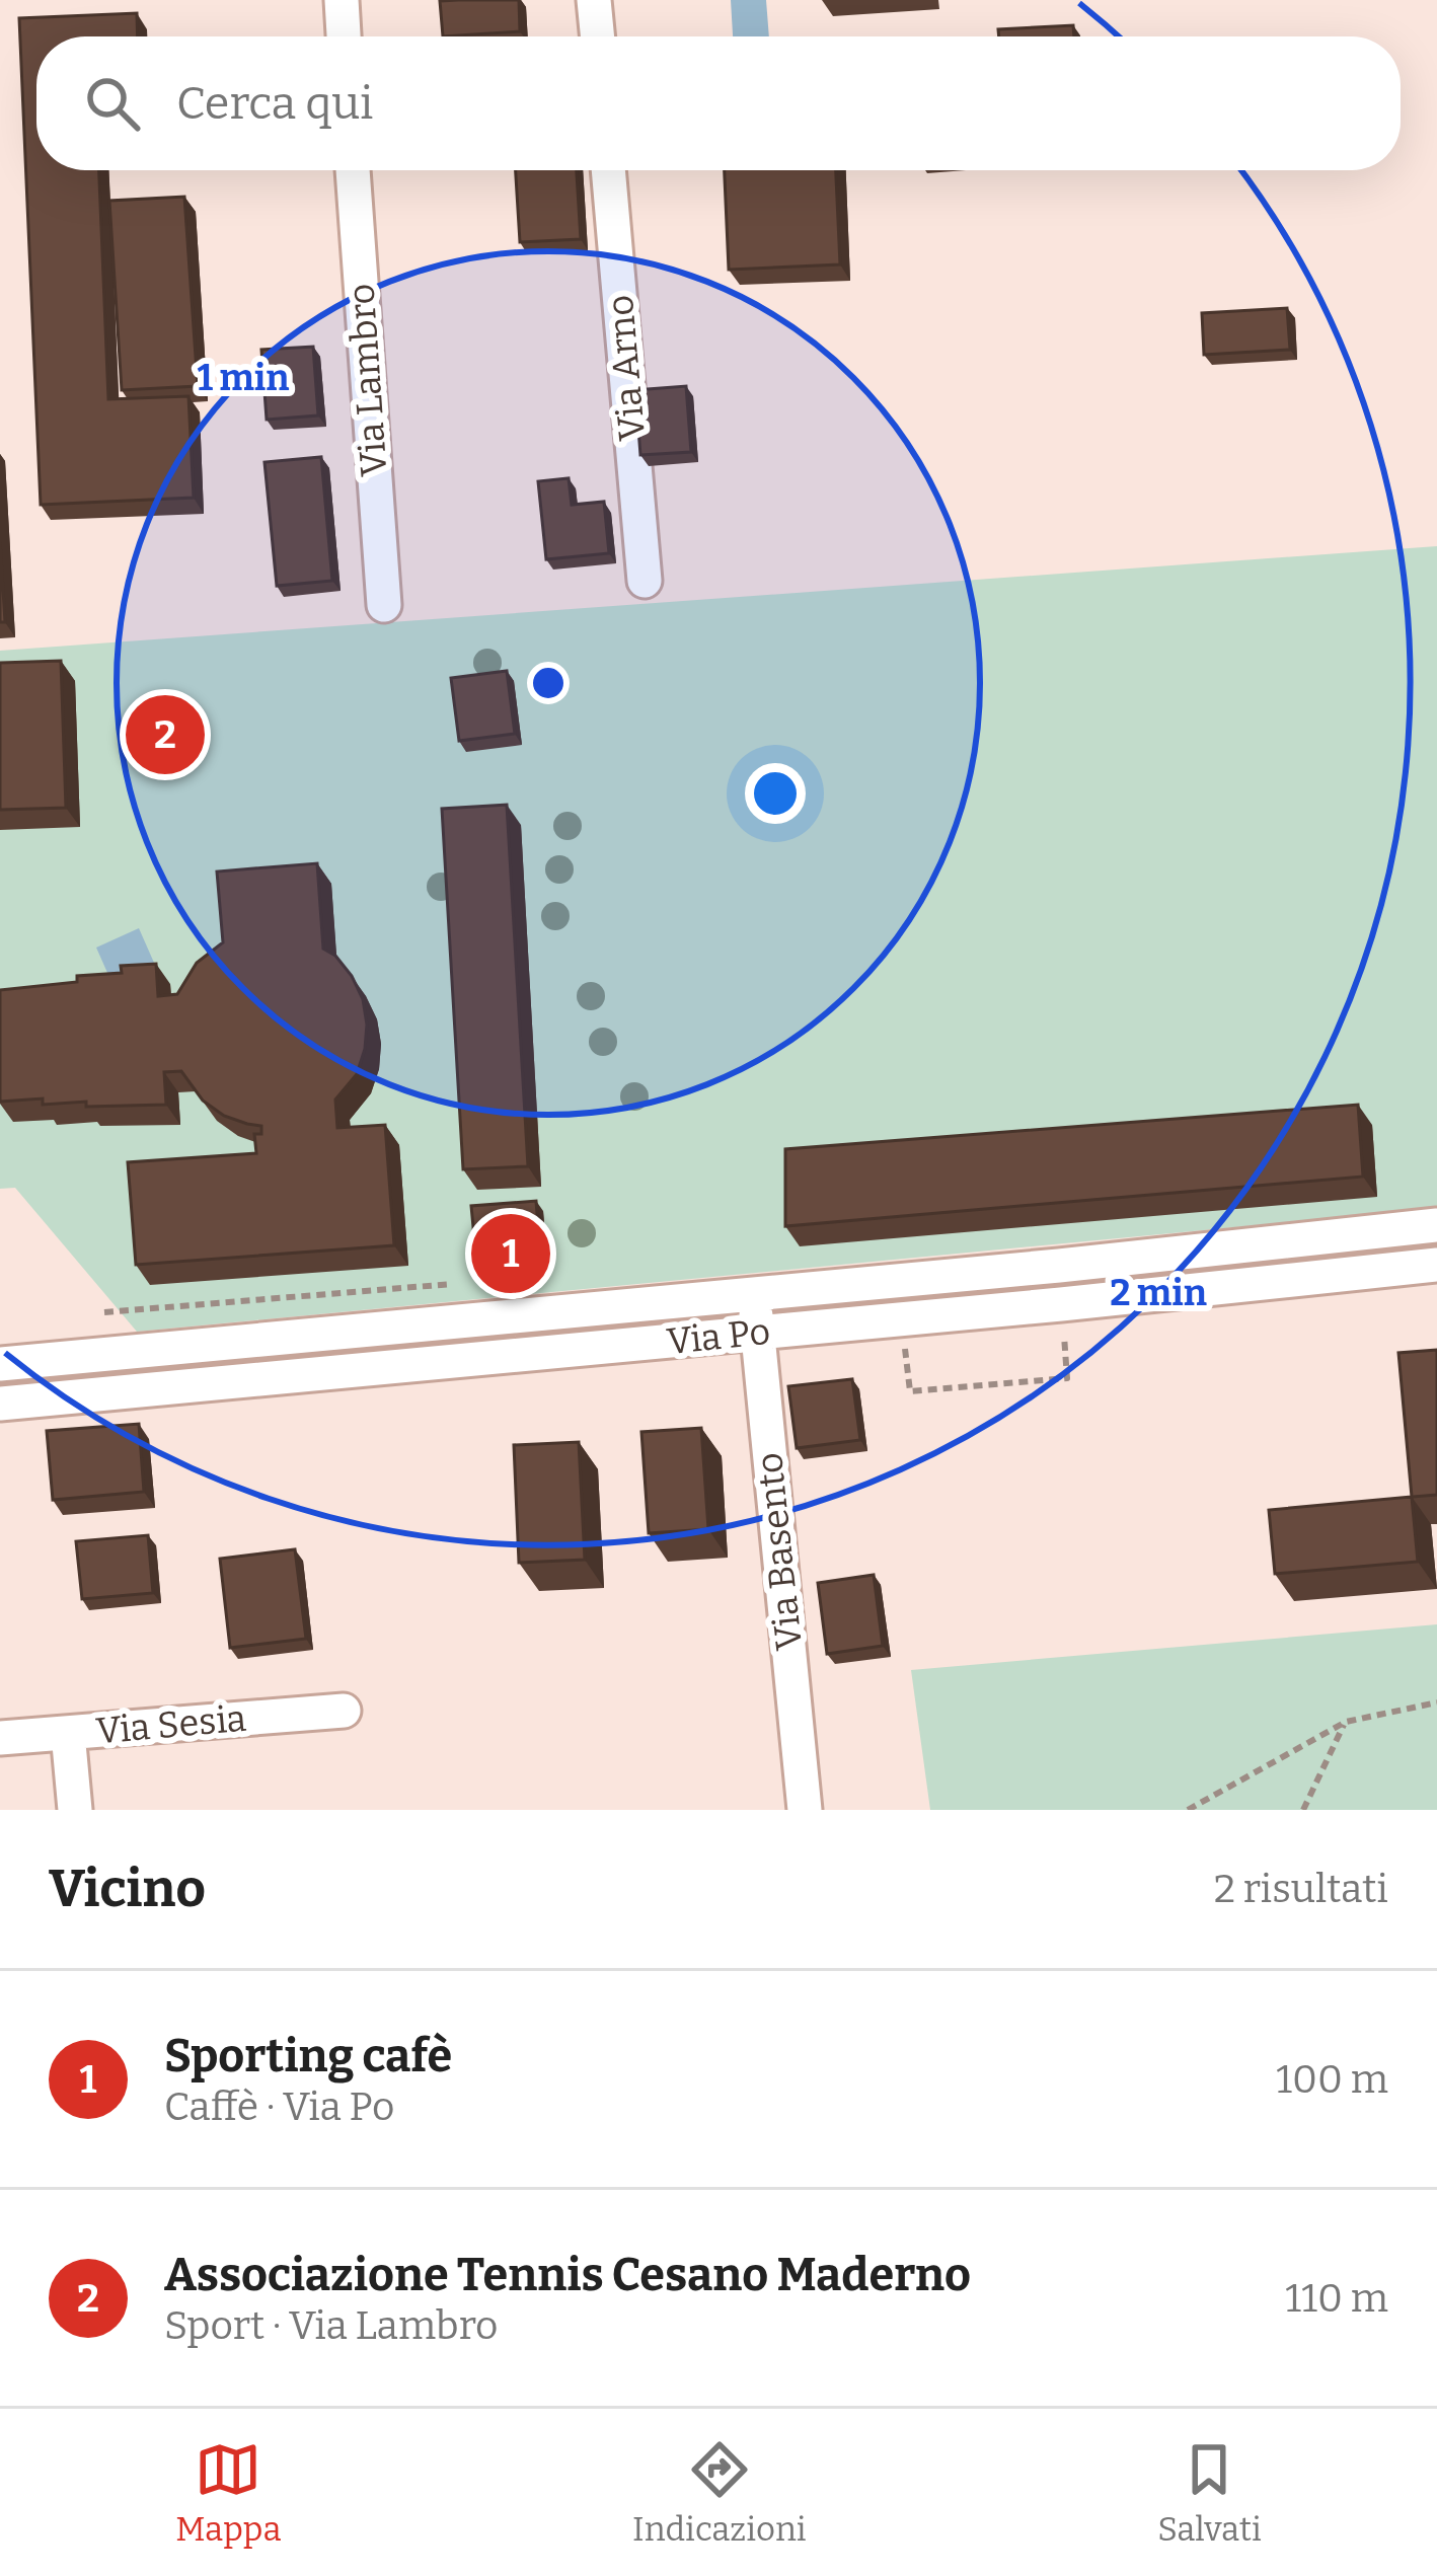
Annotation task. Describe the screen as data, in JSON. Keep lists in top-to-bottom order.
{
  "streets": {
    "street": [
      "Via Arno",
      "Via Lambro",
      "Via Po",
      "Via Basento",
      "Via Sesia"
    ]
  },
  "crossings": [
    ["Via Po", "Via Basento"]
  ],
  "page": {
    "search": "Cerca qui",
    "pins": ["2", "1"],
    "heading": ["Vicino", "2 risultati"],
    "list": [
      {
        "mark": "1",
        "name": "Sporting cafè",
        "note": "Caffè · Via Po",
        "value": "100 m"
      },
      {
        "mark": "2",
        "name": "Associazione Tennis Cesano Maderno",
        "note": "Sport · Via Lambro",
        "value": "110 m"
      }
    ],
    "nav": ["Mappa", "Indicazioni", "Salvati"]
  },
  "rings": ["1 min", "2 min"]
}
